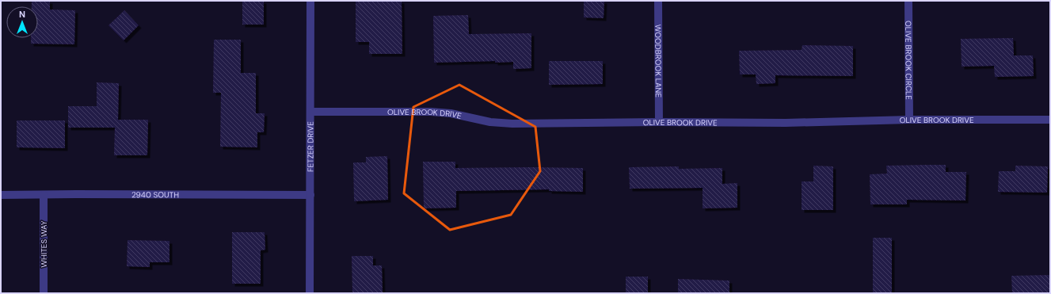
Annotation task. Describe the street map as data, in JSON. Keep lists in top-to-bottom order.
{
  "streets": {
    "street": [
      "OLIVE BROOK CIRCLE",
      "WOODBROOK LANE",
      "OLIVE BROOK DRIVE",
      "FETZER DRIVE",
      "2940 SOUTH",
      "WHITES WAY"
    ]
  },
  "crossings": [
    ["OLIVE BROOK CIRCLE", "OLIVE BROOK DRIVE"],
    ["WOODBROOK LANE", "OLIVE BROOK DRIVE"],
    ["OLIVE BROOK DRIVE", "FETZER DRIVE"],
    ["FETZER DRIVE", "2940 SOUTH"],
    ["2940 SOUTH", "WHITES WAY"]
  ],
  "north": "top"
}
